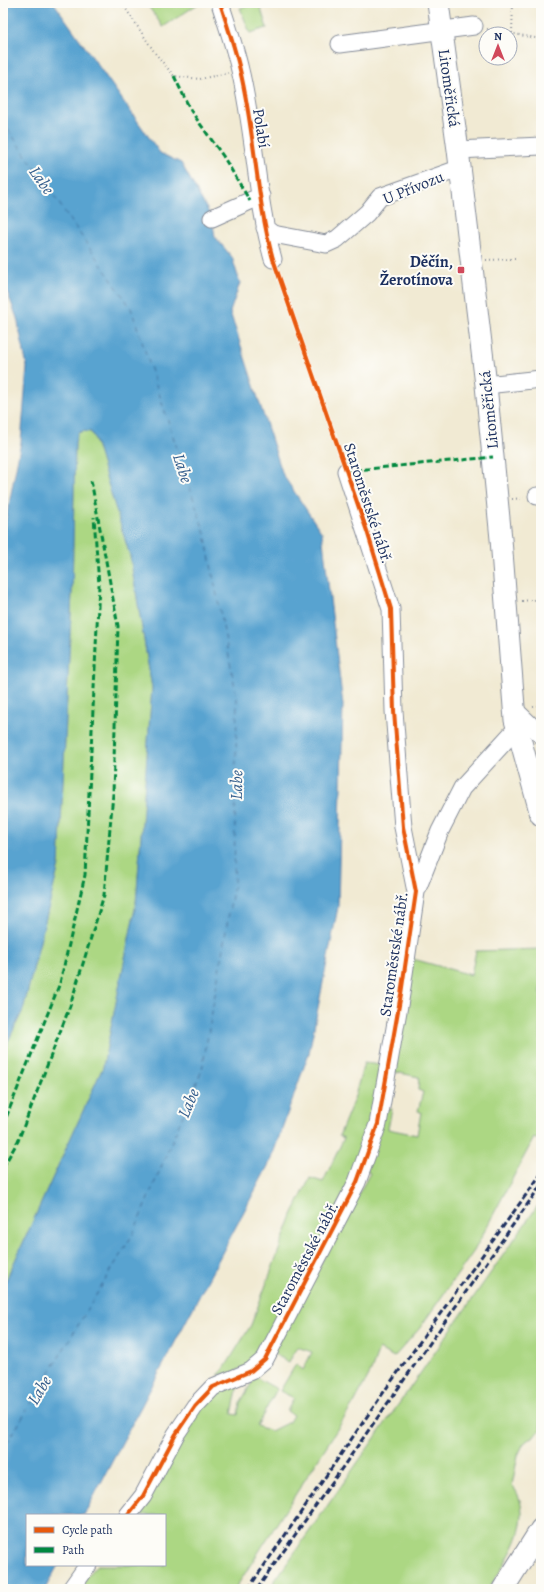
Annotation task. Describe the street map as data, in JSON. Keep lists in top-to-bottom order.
{
  "streets": {
    "main road": ["Litoměřická"],
    "street": ["Polabí", "U Přívozu", "Staroměstské nábř."]
  },
  "crossings": [
    ["Litoměřická", "U Přívozu"],
    ["Litoměřická", "Staroměstské nábř."],
    ["Polabí", "U Přívozu"]
  ],
  "water": ["Labe"],
  "places": {
    "transit": ["Děčín, Žerotínova"]
  },
  "legend": ["Cycle path", "Path"],
  "north": "top"
}
